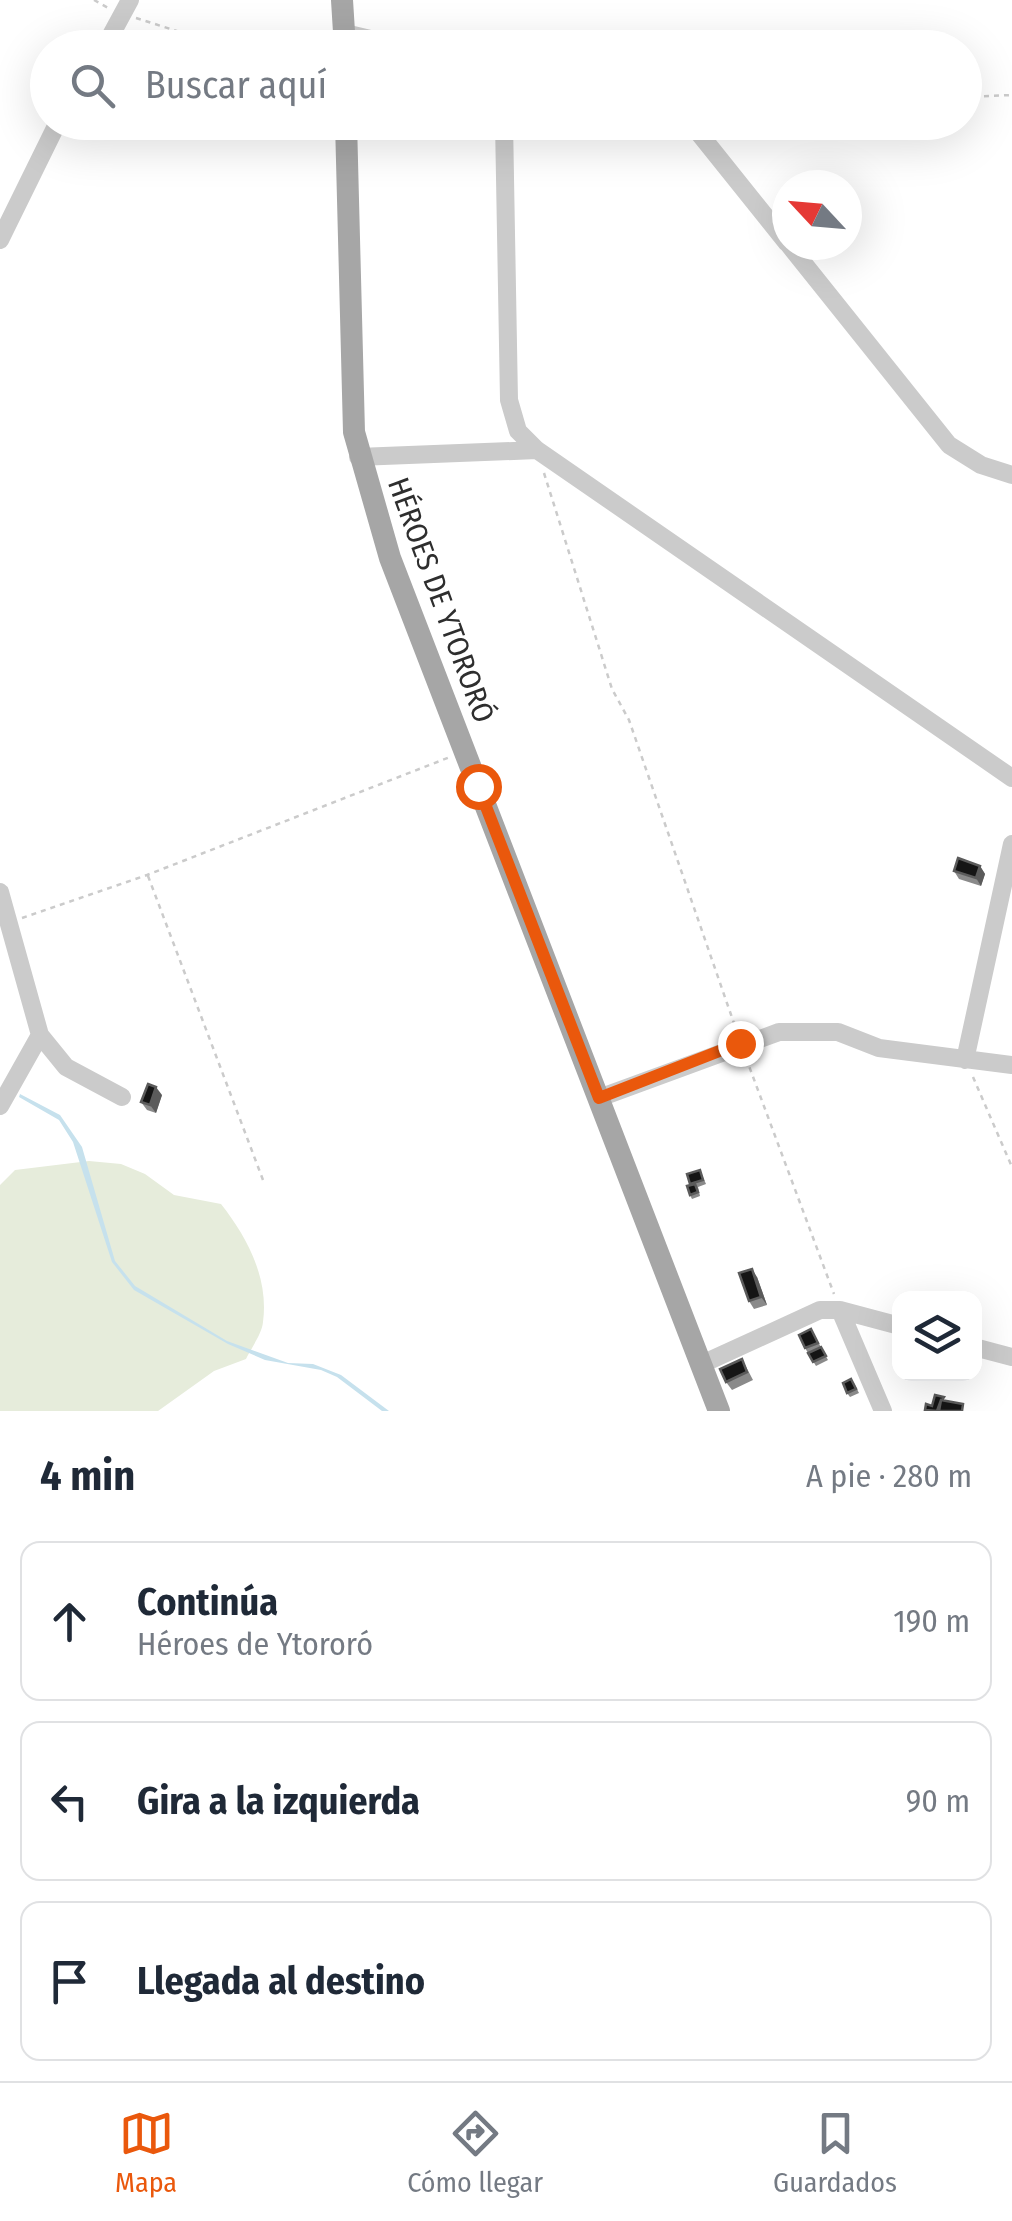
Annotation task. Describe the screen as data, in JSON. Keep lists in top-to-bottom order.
{
  "streets": {
    "main road": ["HÉROES DE YTORORÓ"]
  },
  "north": "top left",
  "page": {
    "search": "Buscar aquí",
    "heading": ["4 min", "A pie · 280 m"],
    "list": [
      ["Continúa", "Héroes de Ytororó", "190 m"],
      ["Gira a la izquierda", "90 m"],
      "Llegada al destino"
    ],
    "nav": ["Mapa", "Cómo llegar", "Guardados"]
  }
}
